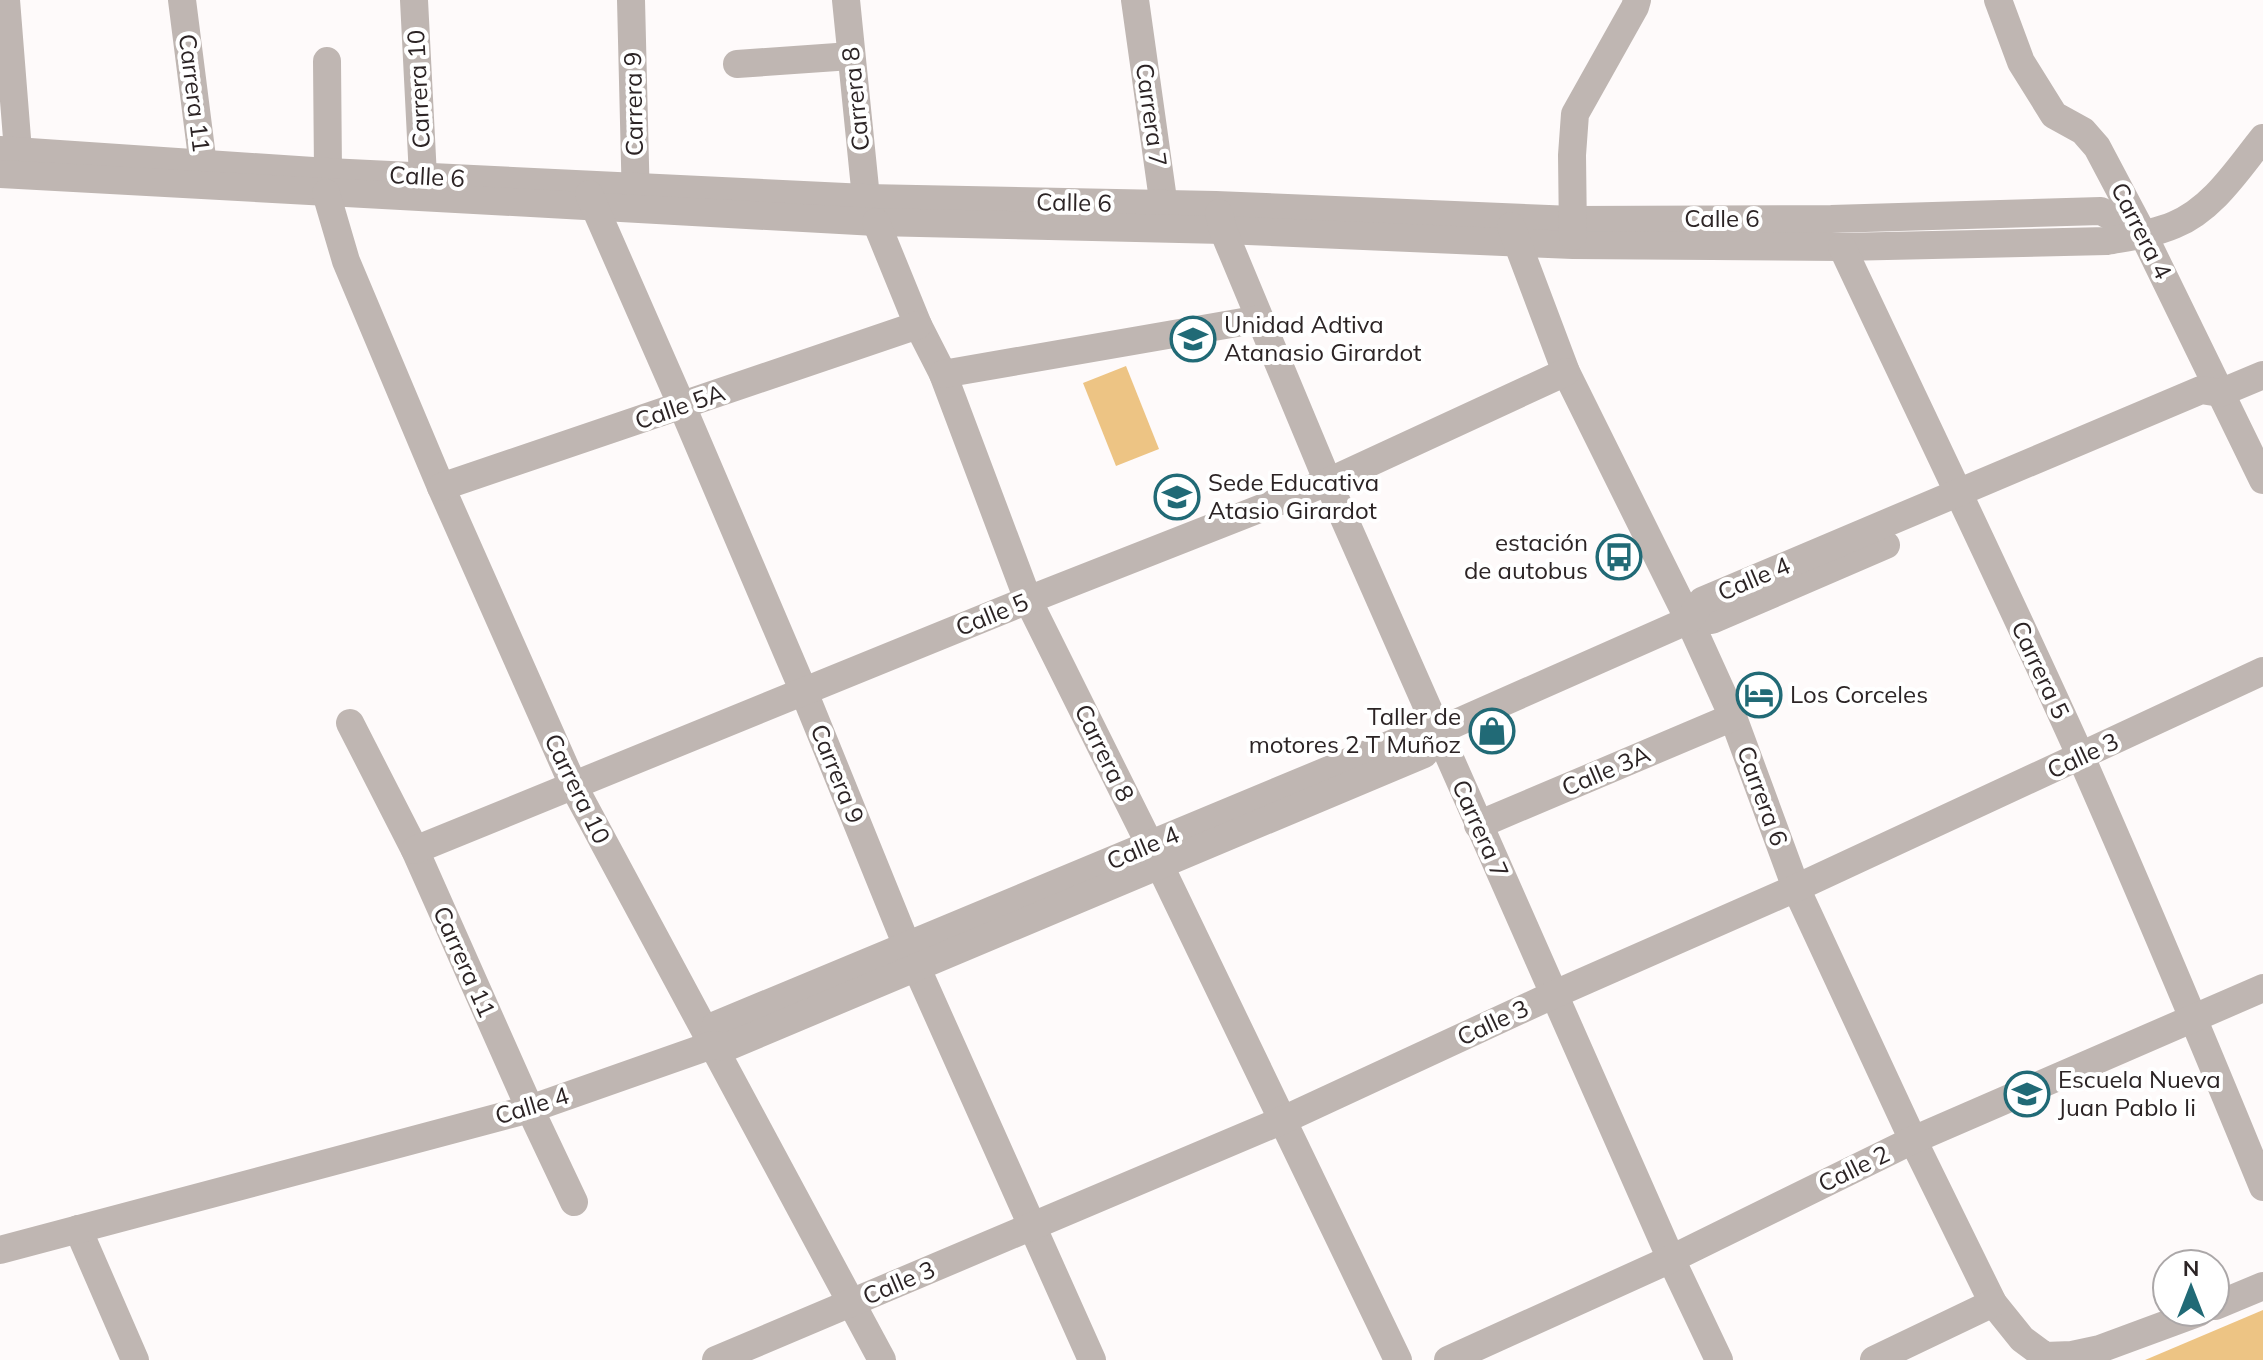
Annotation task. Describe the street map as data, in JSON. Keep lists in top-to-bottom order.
{
  "streets": {
    "street": [
      "Carrera 10",
      "Carrera 11",
      "Carrera 8",
      "Carrera 9",
      "Carrera 7",
      "Calle 6",
      "Carrera 4",
      "Calle 5A",
      "Calle 4",
      "Calle 5",
      "Carrera 5",
      "Calle 3",
      "Calle 3A",
      "Carrera 6",
      "Calle 2"
    ]
  },
  "crossings": [
    ["Carrera 10", "Calle 6"],
    ["Carrera 10", "Calle 5A"],
    ["Carrera 10", "Calle 4"],
    ["Carrera 10", "Calle 5"],
    ["Carrera 10", "Calle 3"],
    ["Carrera 11", "Calle 6"],
    ["Carrera 11", "Calle 4"],
    ["Carrera 11", "Calle 5"],
    ["Carrera 8", "Calle 6"],
    ["Carrera 8", "Calle 5A"],
    ["Carrera 8", "Calle 4"],
    ["Carrera 8", "Calle 5"],
    ["Carrera 8", "Calle 3"],
    ["Carrera 9", "Calle 6"],
    ["Carrera 9", "Calle 5A"],
    ["Carrera 9", "Calle 4"],
    ["Carrera 9", "Calle 5"],
    ["Carrera 9", "Calle 3"],
    ["Carrera 7", "Calle 6"],
    ["Carrera 7", "Calle 4"],
    ["Carrera 7", "Calle 5"],
    ["Carrera 7", "Calle 3"],
    ["Carrera 7", "Calle 3A"],
    ["Carrera 7", "Calle 2"],
    ["Calle 6", "Carrera 4"],
    ["Calle 6", "Carrera 5"],
    ["Calle 6", "Carrera 6"],
    ["Carrera 4", "Calle 4"],
    ["Calle 4", "Carrera 5"],
    ["Calle 4", "Carrera 6"],
    ["Calle 5", "Carrera 6"],
    ["Carrera 5", "Calle 3"],
    ["Carrera 5", "Calle 2"],
    ["Calle 3", "Carrera 6"],
    ["Calle 3A", "Carrera 6"],
    ["Carrera 6", "Calle 2"]
  ],
  "places": {
    "school or university": ["Unidad Adtiva Atanasio Girardot", "Sede Educativa Atasio Girardot", "Escuela Nueva Juan Pablo Ii"],
    "bus stop": ["estación de autobus"],
    "hotel": ["Los Corceles"],
    "shop": ["Taller de motores 2 T Muñoz"]
  },
  "north": "top"
}
